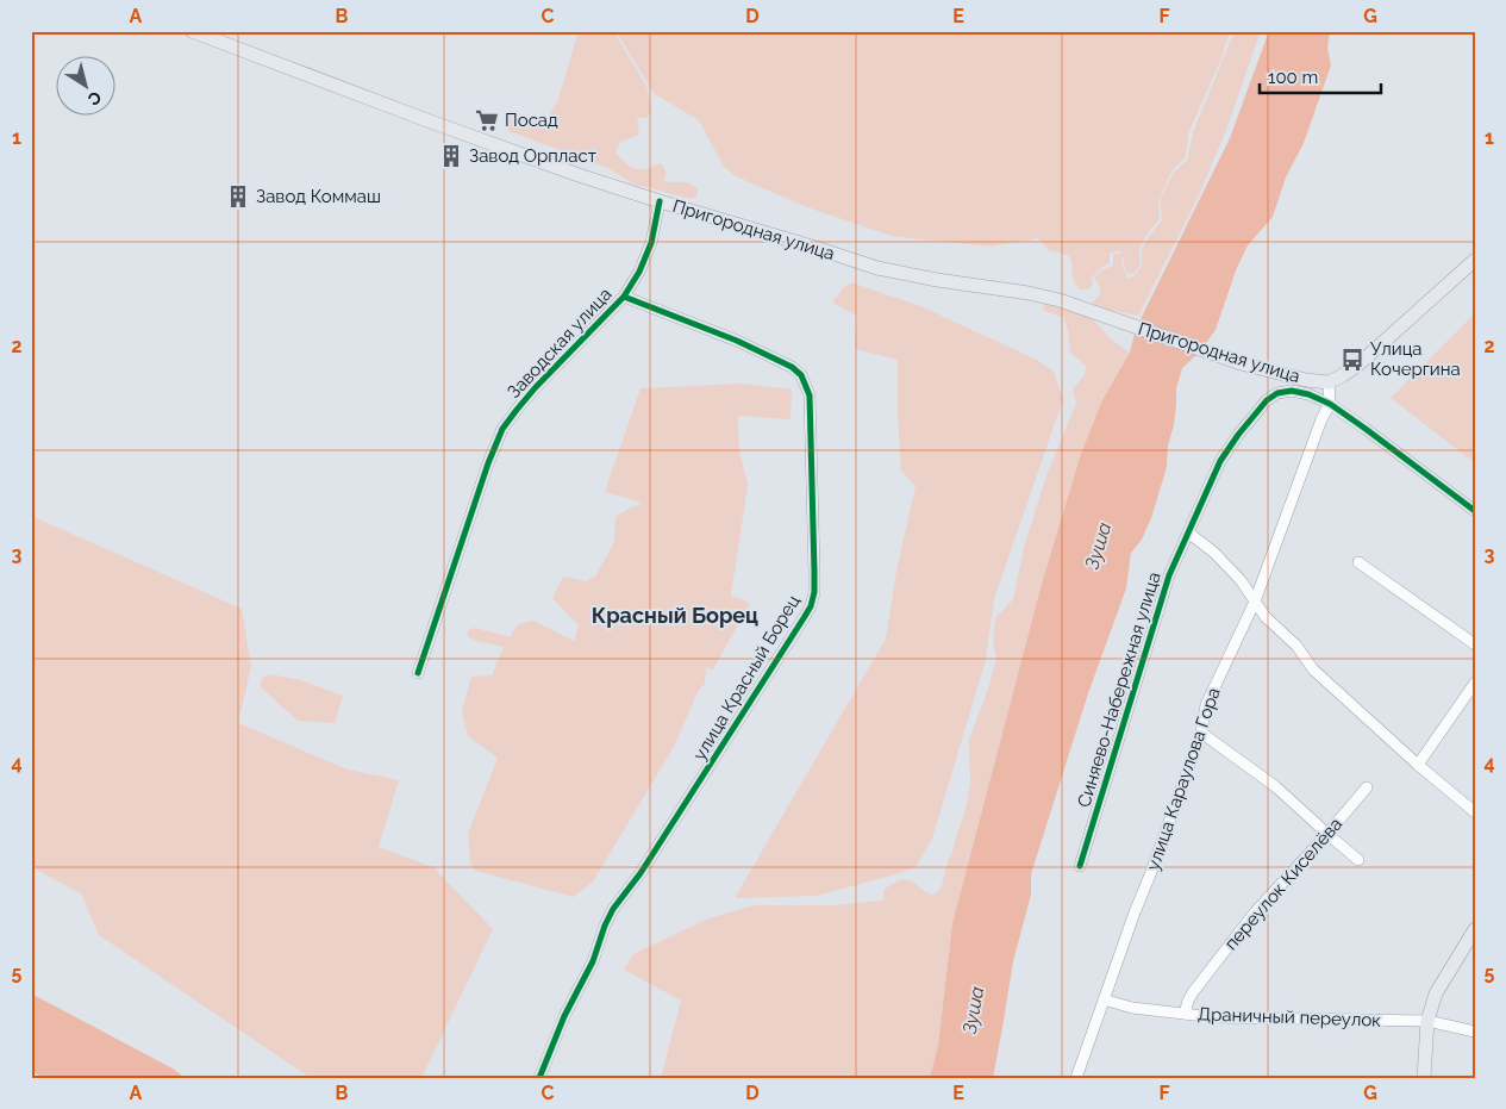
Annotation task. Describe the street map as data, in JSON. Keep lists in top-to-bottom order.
{
  "streets": {
    "main road": ["Пригородная улица"],
    "street": [
      "Заводская улица",
      "улица Красный Борец",
      "Синяево-Набережная улица",
      "улица Караулова Гора",
      "переулок Киселёва",
      "Драничный переулок"
    ]
  },
  "crossings": [
    ["Пригородная улица", "Заводская улица"],
    ["Пригородная улица", "улица Караулова Гора"],
    ["Заводская улица", "улица Красный Борец"],
    ["Синяево-Набережная улица", "улица Караулова Гора"],
    ["улица Караулова Гора", "Драничный переулок"],
    ["переулок Киселёва", "Драничный переулок"]
  ],
  "districts": ["Красный Борец"],
  "water": ["Зуша"],
  "places": {
    "supermarket": ["Посад"],
    "building": ["Завод Орпласт", "Завод Коммаш"],
    "bus stop": ["Улица Кочергина"]
  },
  "scale_bar": "100 m",
  "north": "bottom right",
  "grid": {
    "columns": [
      "A",
      "B",
      "C",
      "D",
      "E",
      "F",
      "G"
    ],
    "rows": [
      "1",
      "2",
      "3",
      "4",
      "5"
    ]
  }
}
